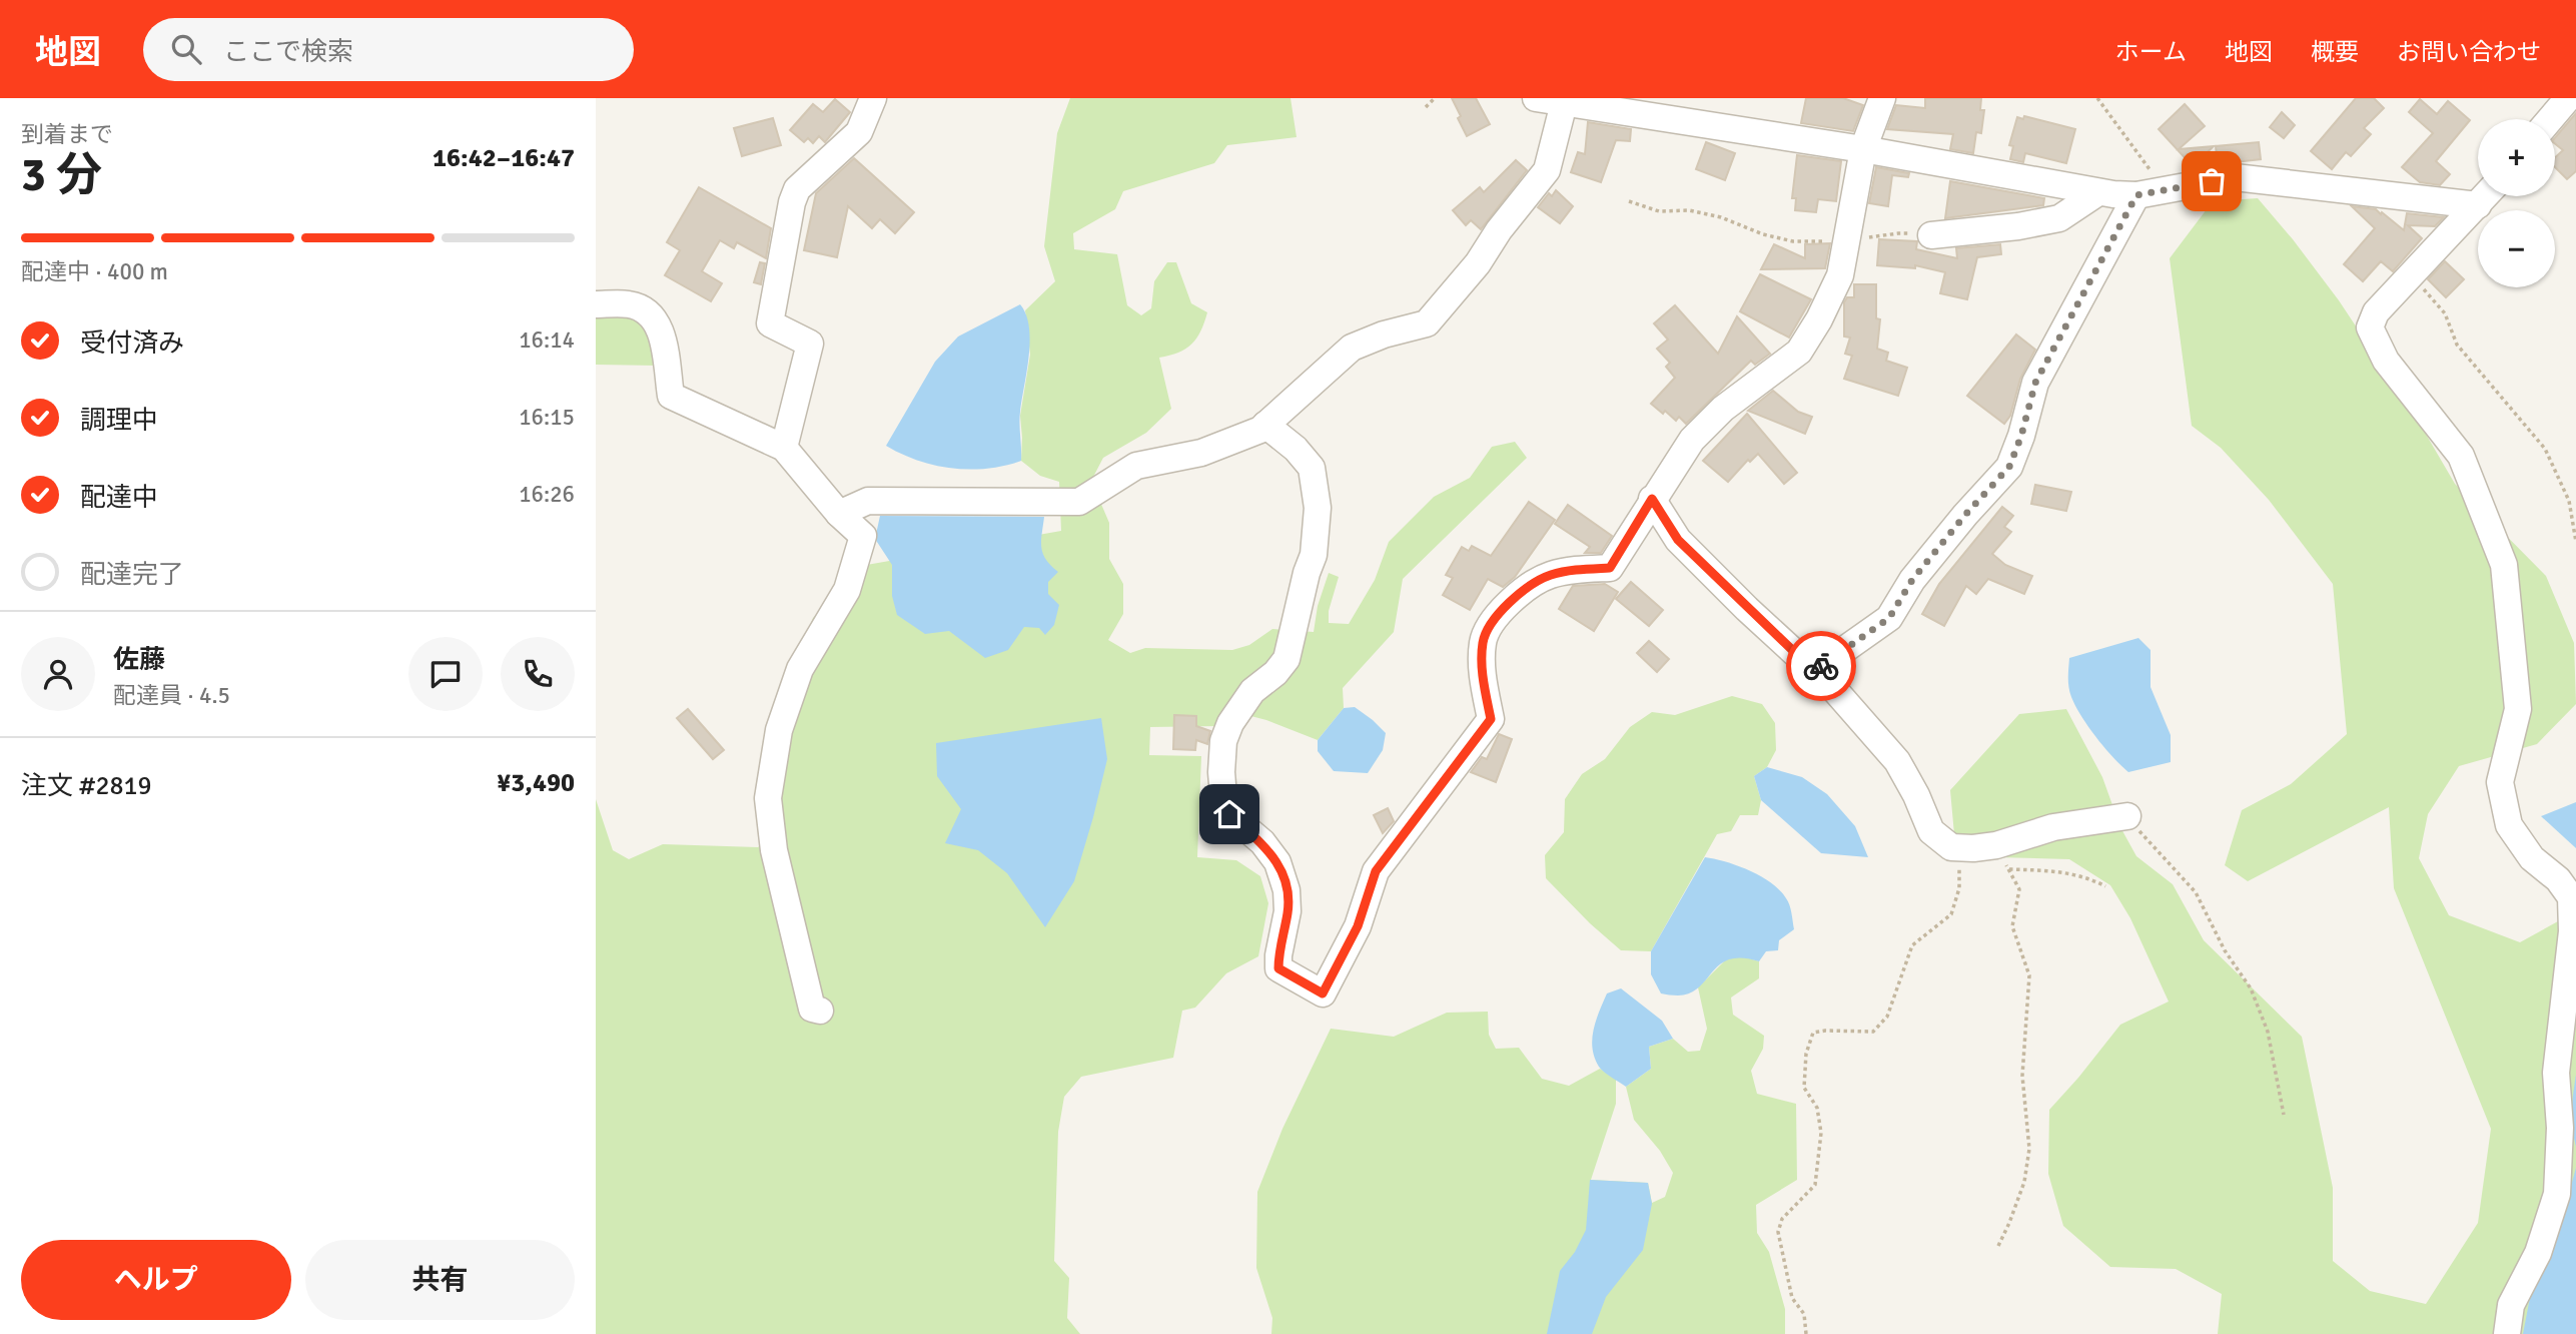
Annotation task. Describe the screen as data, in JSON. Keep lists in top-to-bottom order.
{
  "page": {
    "header": "地図",
    "search": "ここで検索",
    "nav": [
      "ホーム",
      "地図",
      "概要",
      "お問い合わせ"
    ],
    "heading": ["3 分", "到着まで", "16:42–16:47"],
    "panel": [
      "佐藤",
      "配達員 · 4.5",
      "注文 #2819",
      "¥3,490"
    ],
    "map_buttons": ["+", "−"],
    "bar": "配達中 · 400 m",
    "list": [
      ["受付済み", "16:14"],
      ["調理中", "16:15"],
      ["配達中", "16:26"],
      "配達完了"
    ],
    "buttons": ["ヘルプ", "共有"]
  }
}
